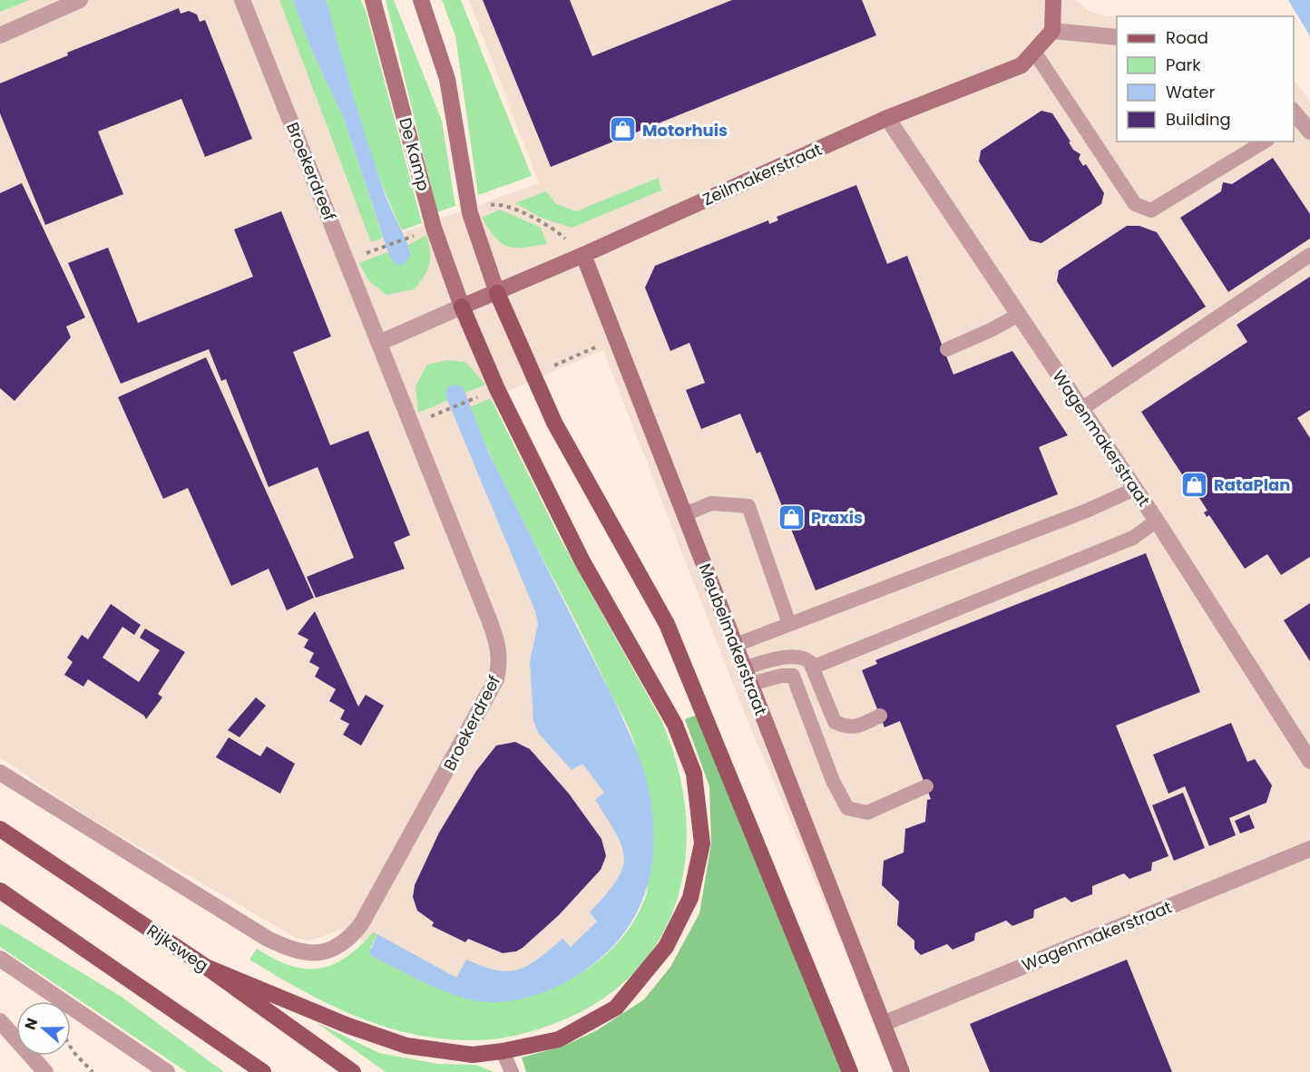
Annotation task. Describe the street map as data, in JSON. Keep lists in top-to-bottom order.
{
  "streets": {
    "main road": ["Rijksweg"],
    "street": [
      "De Kamp",
      "Broekerdreef",
      "Zeilmakerstraat",
      "Wagenmakerstraat",
      "Meubelmakerstraat"
    ]
  },
  "crossings": [
    ["De Kamp", "Zeilmakerstraat"],
    ["Zeilmakerstraat", "Wagenmakerstraat"],
    ["Zeilmakerstraat", "Meubelmakerstraat"],
    ["Wagenmakerstraat", "Meubelmakerstraat"]
  ],
  "places": {
    "shop": ["Motorhuis", "RataPlan", "Praxis"]
  },
  "legend": [
    "Road",
    "Park",
    "Water",
    "Building"
  ],
  "north": "left"
}
